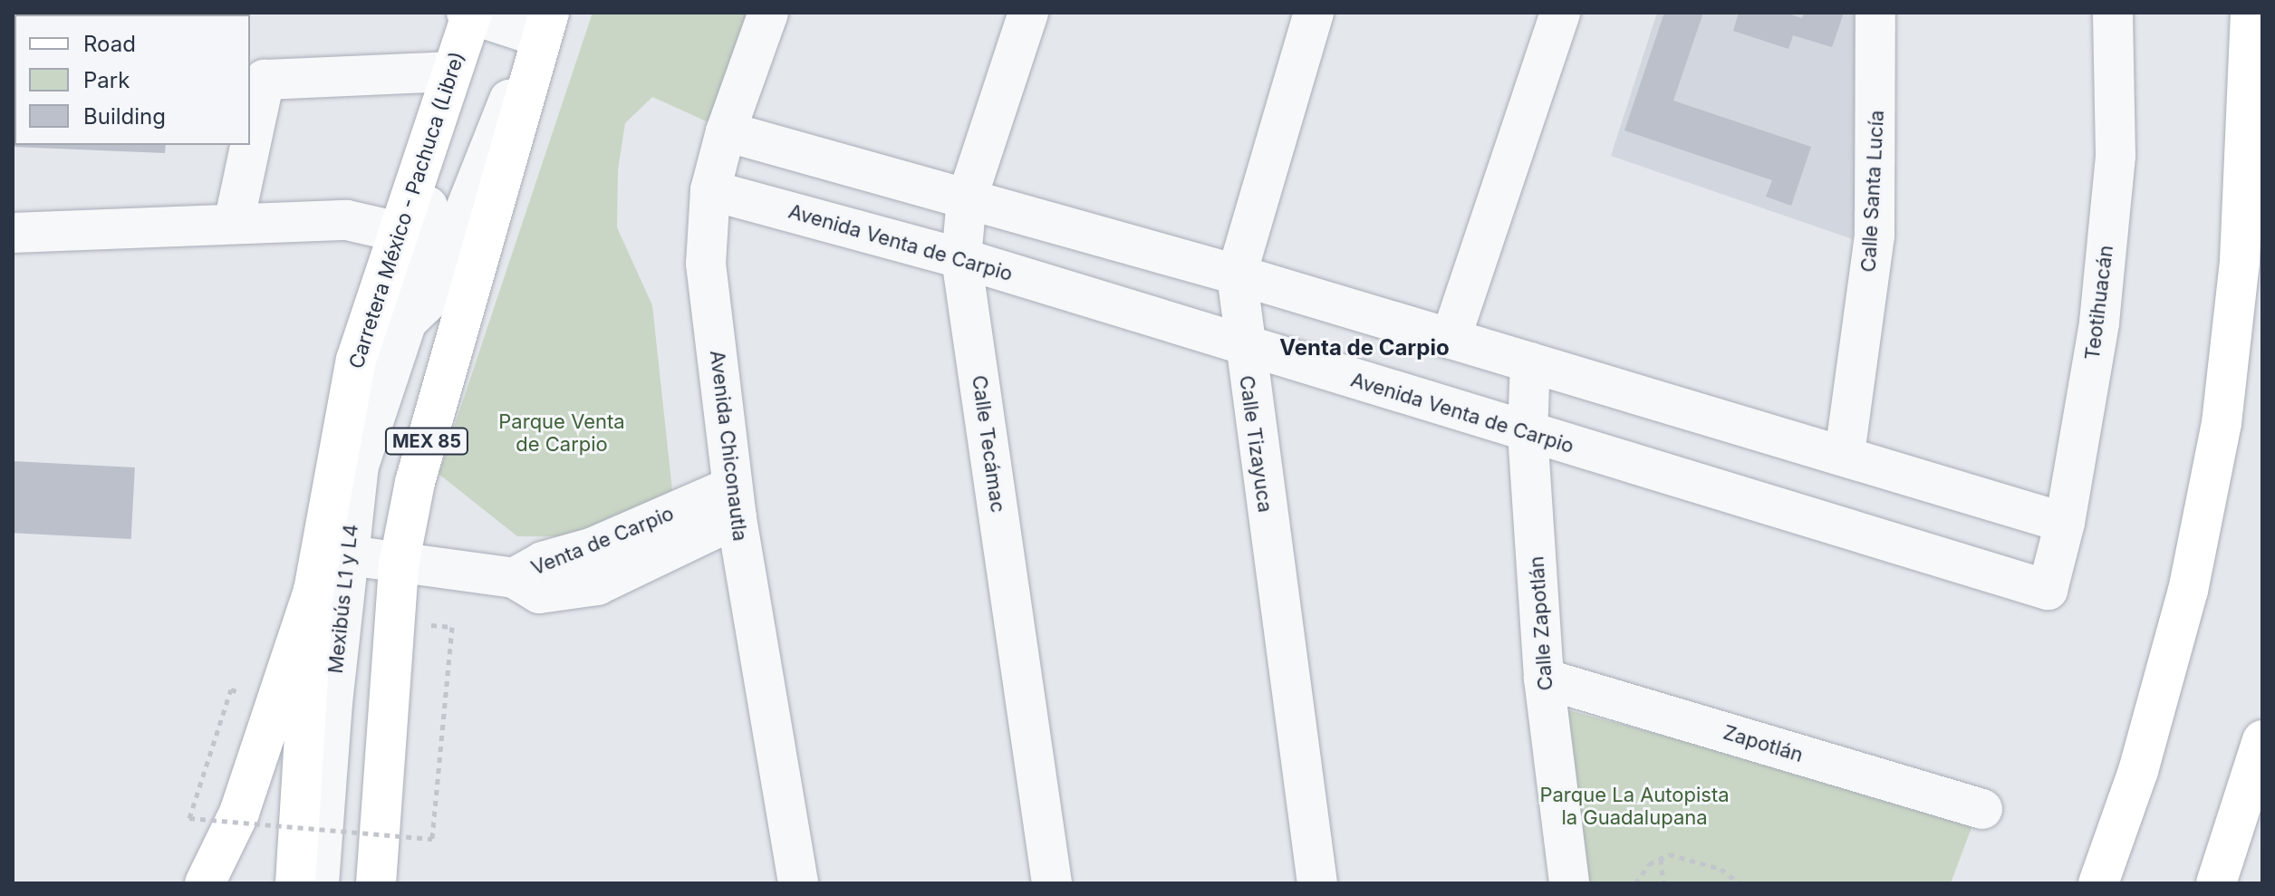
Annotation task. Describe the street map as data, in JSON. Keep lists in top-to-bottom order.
{
  "streets": {
    "main road": ["Carretera México - Pachuca (Libre)", "MEX 85"],
    "street": [
      "Calle Santa Lucía",
      "Avenida Venta de Carpio",
      "Teotihuacán",
      "Calle Tecámac",
      "Calle Tizayuca",
      "Avenida Chiconautla",
      "Venta de Carpio",
      "Mexibús L1 y L4",
      "Calle Zapotlán",
      "Zapotlán"
    ]
  },
  "crossings": [
    ["Carretera México - Pachuca (Libre)", "Venta de Carpio"],
    ["Carretera México - Pachuca (Libre)", "Mexibús L1 y L4"],
    ["Avenida Venta de Carpio", "Teotihuacán"],
    ["Avenida Venta de Carpio", "Calle Tecámac"],
    ["Avenida Venta de Carpio", "Calle Tizayuca"],
    ["Avenida Venta de Carpio", "Avenida Chiconautla"],
    ["Avenida Venta de Carpio", "Calle Zapotlán"],
    ["MEX 85", "Venta de Carpio"],
    ["MEX 85", "Mexibús L1 y L4"],
    ["Avenida Chiconautla", "Venta de Carpio"],
    ["Venta de Carpio", "Mexibús L1 y L4"],
    ["Calle Zapotlán", "Zapotlán"]
  ],
  "districts": ["Venta de Carpio"],
  "parks": ["Parque Venta de Carpio", "Parque La Autopista la Guadalupana"],
  "legend": ["Road", "Park", "Building"]
}
